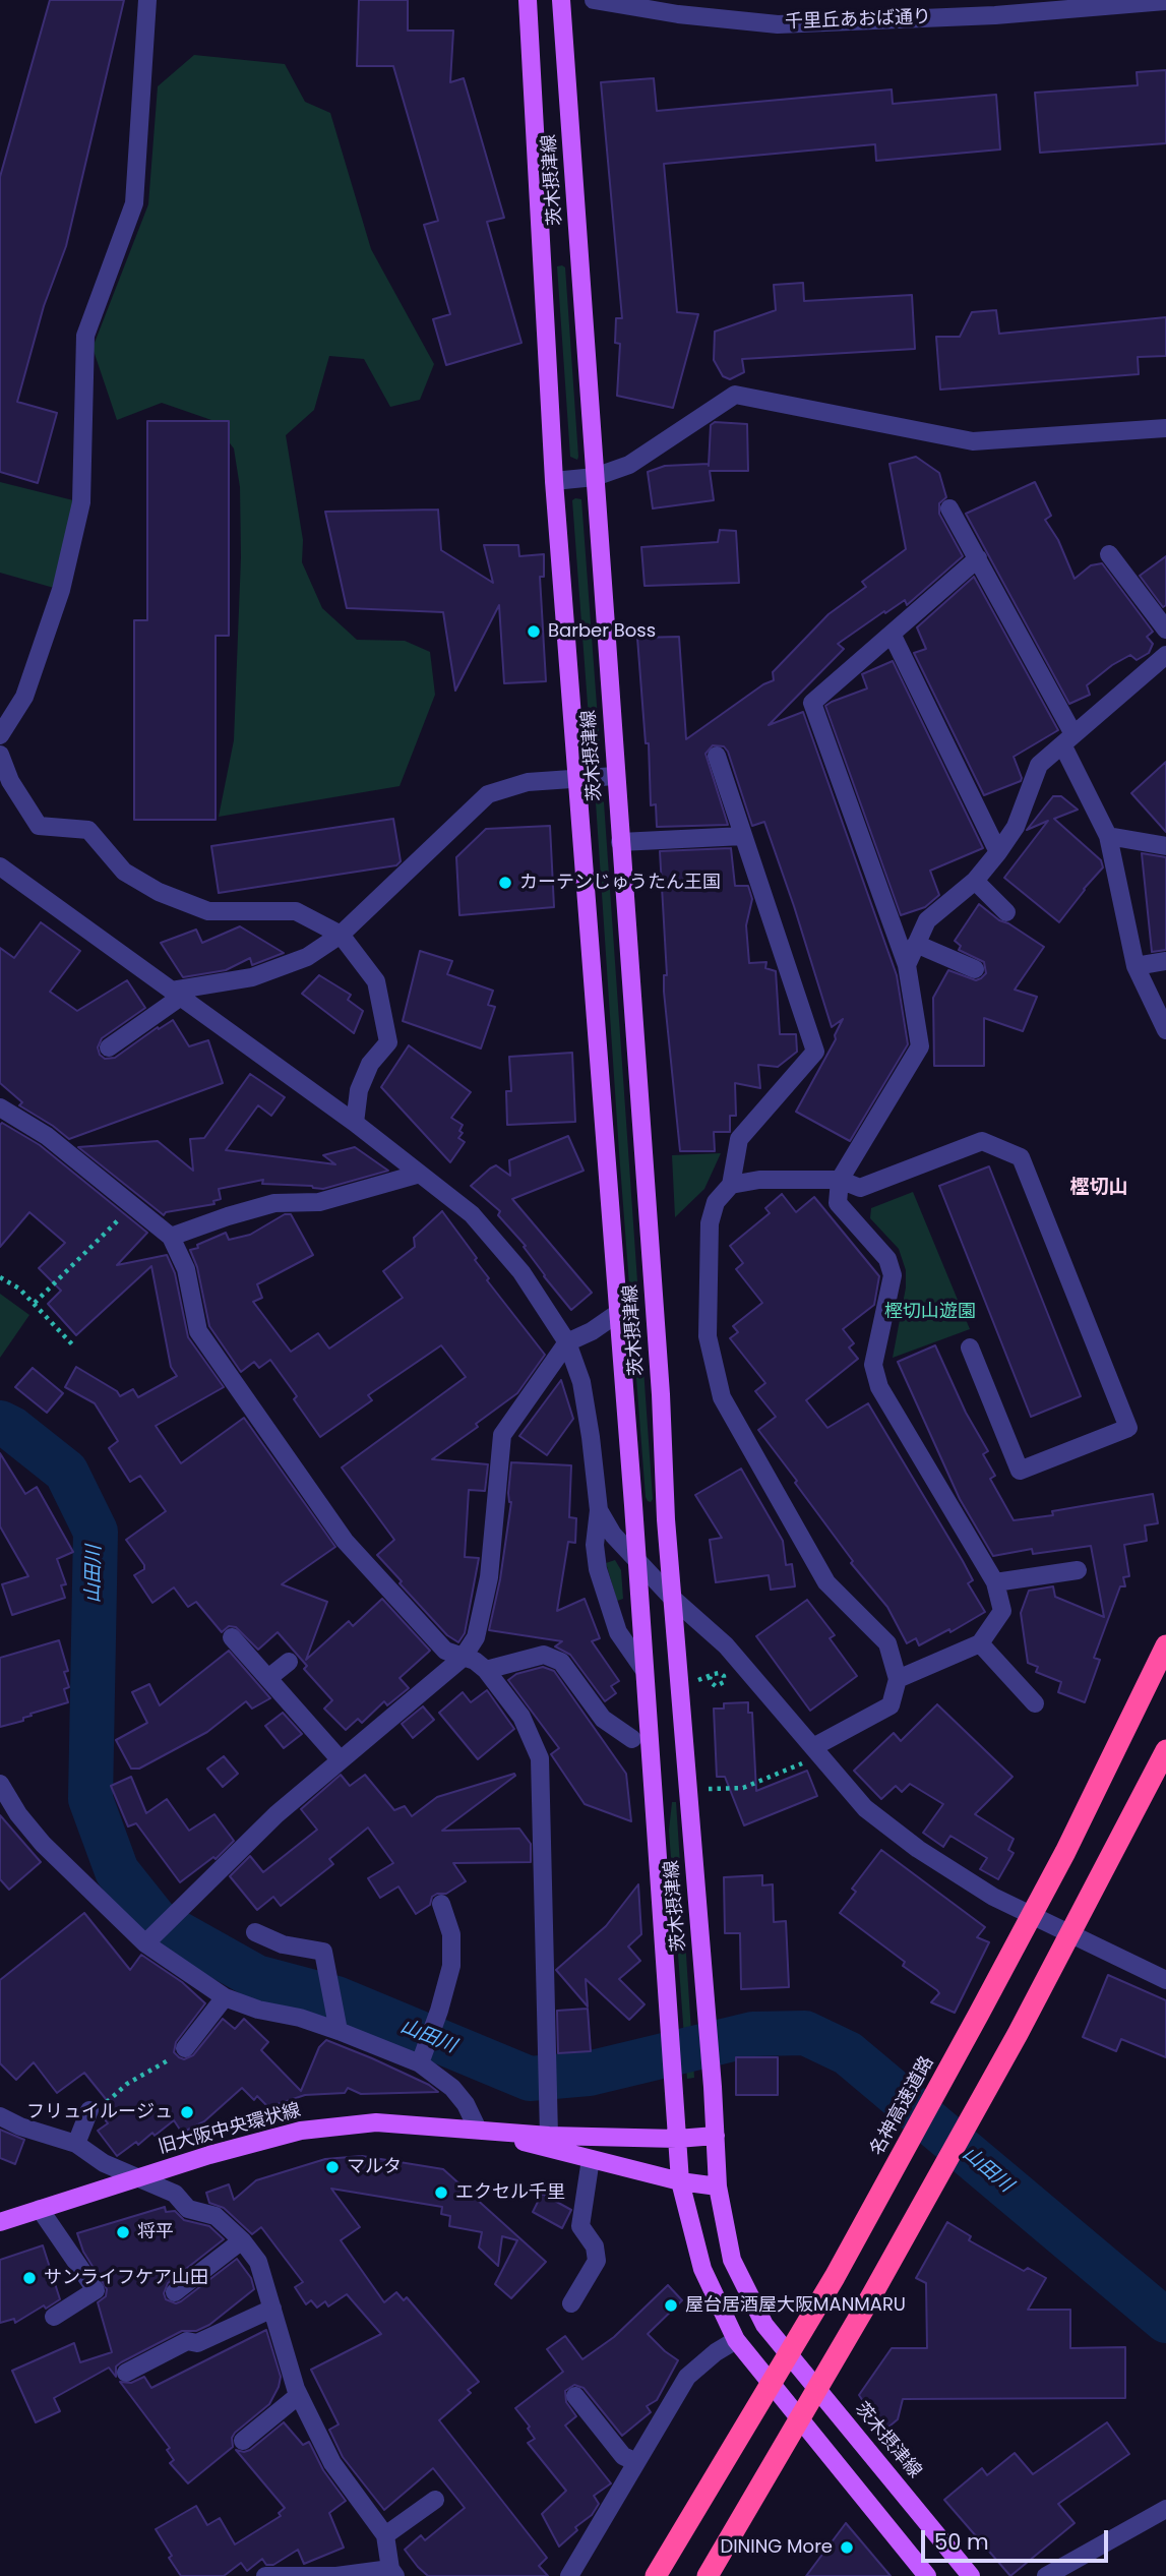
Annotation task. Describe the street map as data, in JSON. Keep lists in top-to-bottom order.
{
  "streets": {
    "highway": ["名神高速道路"],
    "main road": ["茨木摂津線", "旧大阪中央環状線"],
    "street": ["千里丘あおば通り"]
  },
  "crossings": [
    ["茨木摂津線", "旧大阪中央環状線"]
  ],
  "districts": ["樫切山"],
  "water": ["山田川"],
  "parks": ["樫切山遊園"],
  "places": [
    "Barber Boss",
    "カーテンじゅうたん王国",
    "フリュイルージュ",
    "マルタ",
    "エクセル千里",
    "将平",
    "サンライフケア山田",
    "屋台居酒屋大阪MANMARU",
    "DINING More"
  ],
  "scale_bar": "50 m"
}
